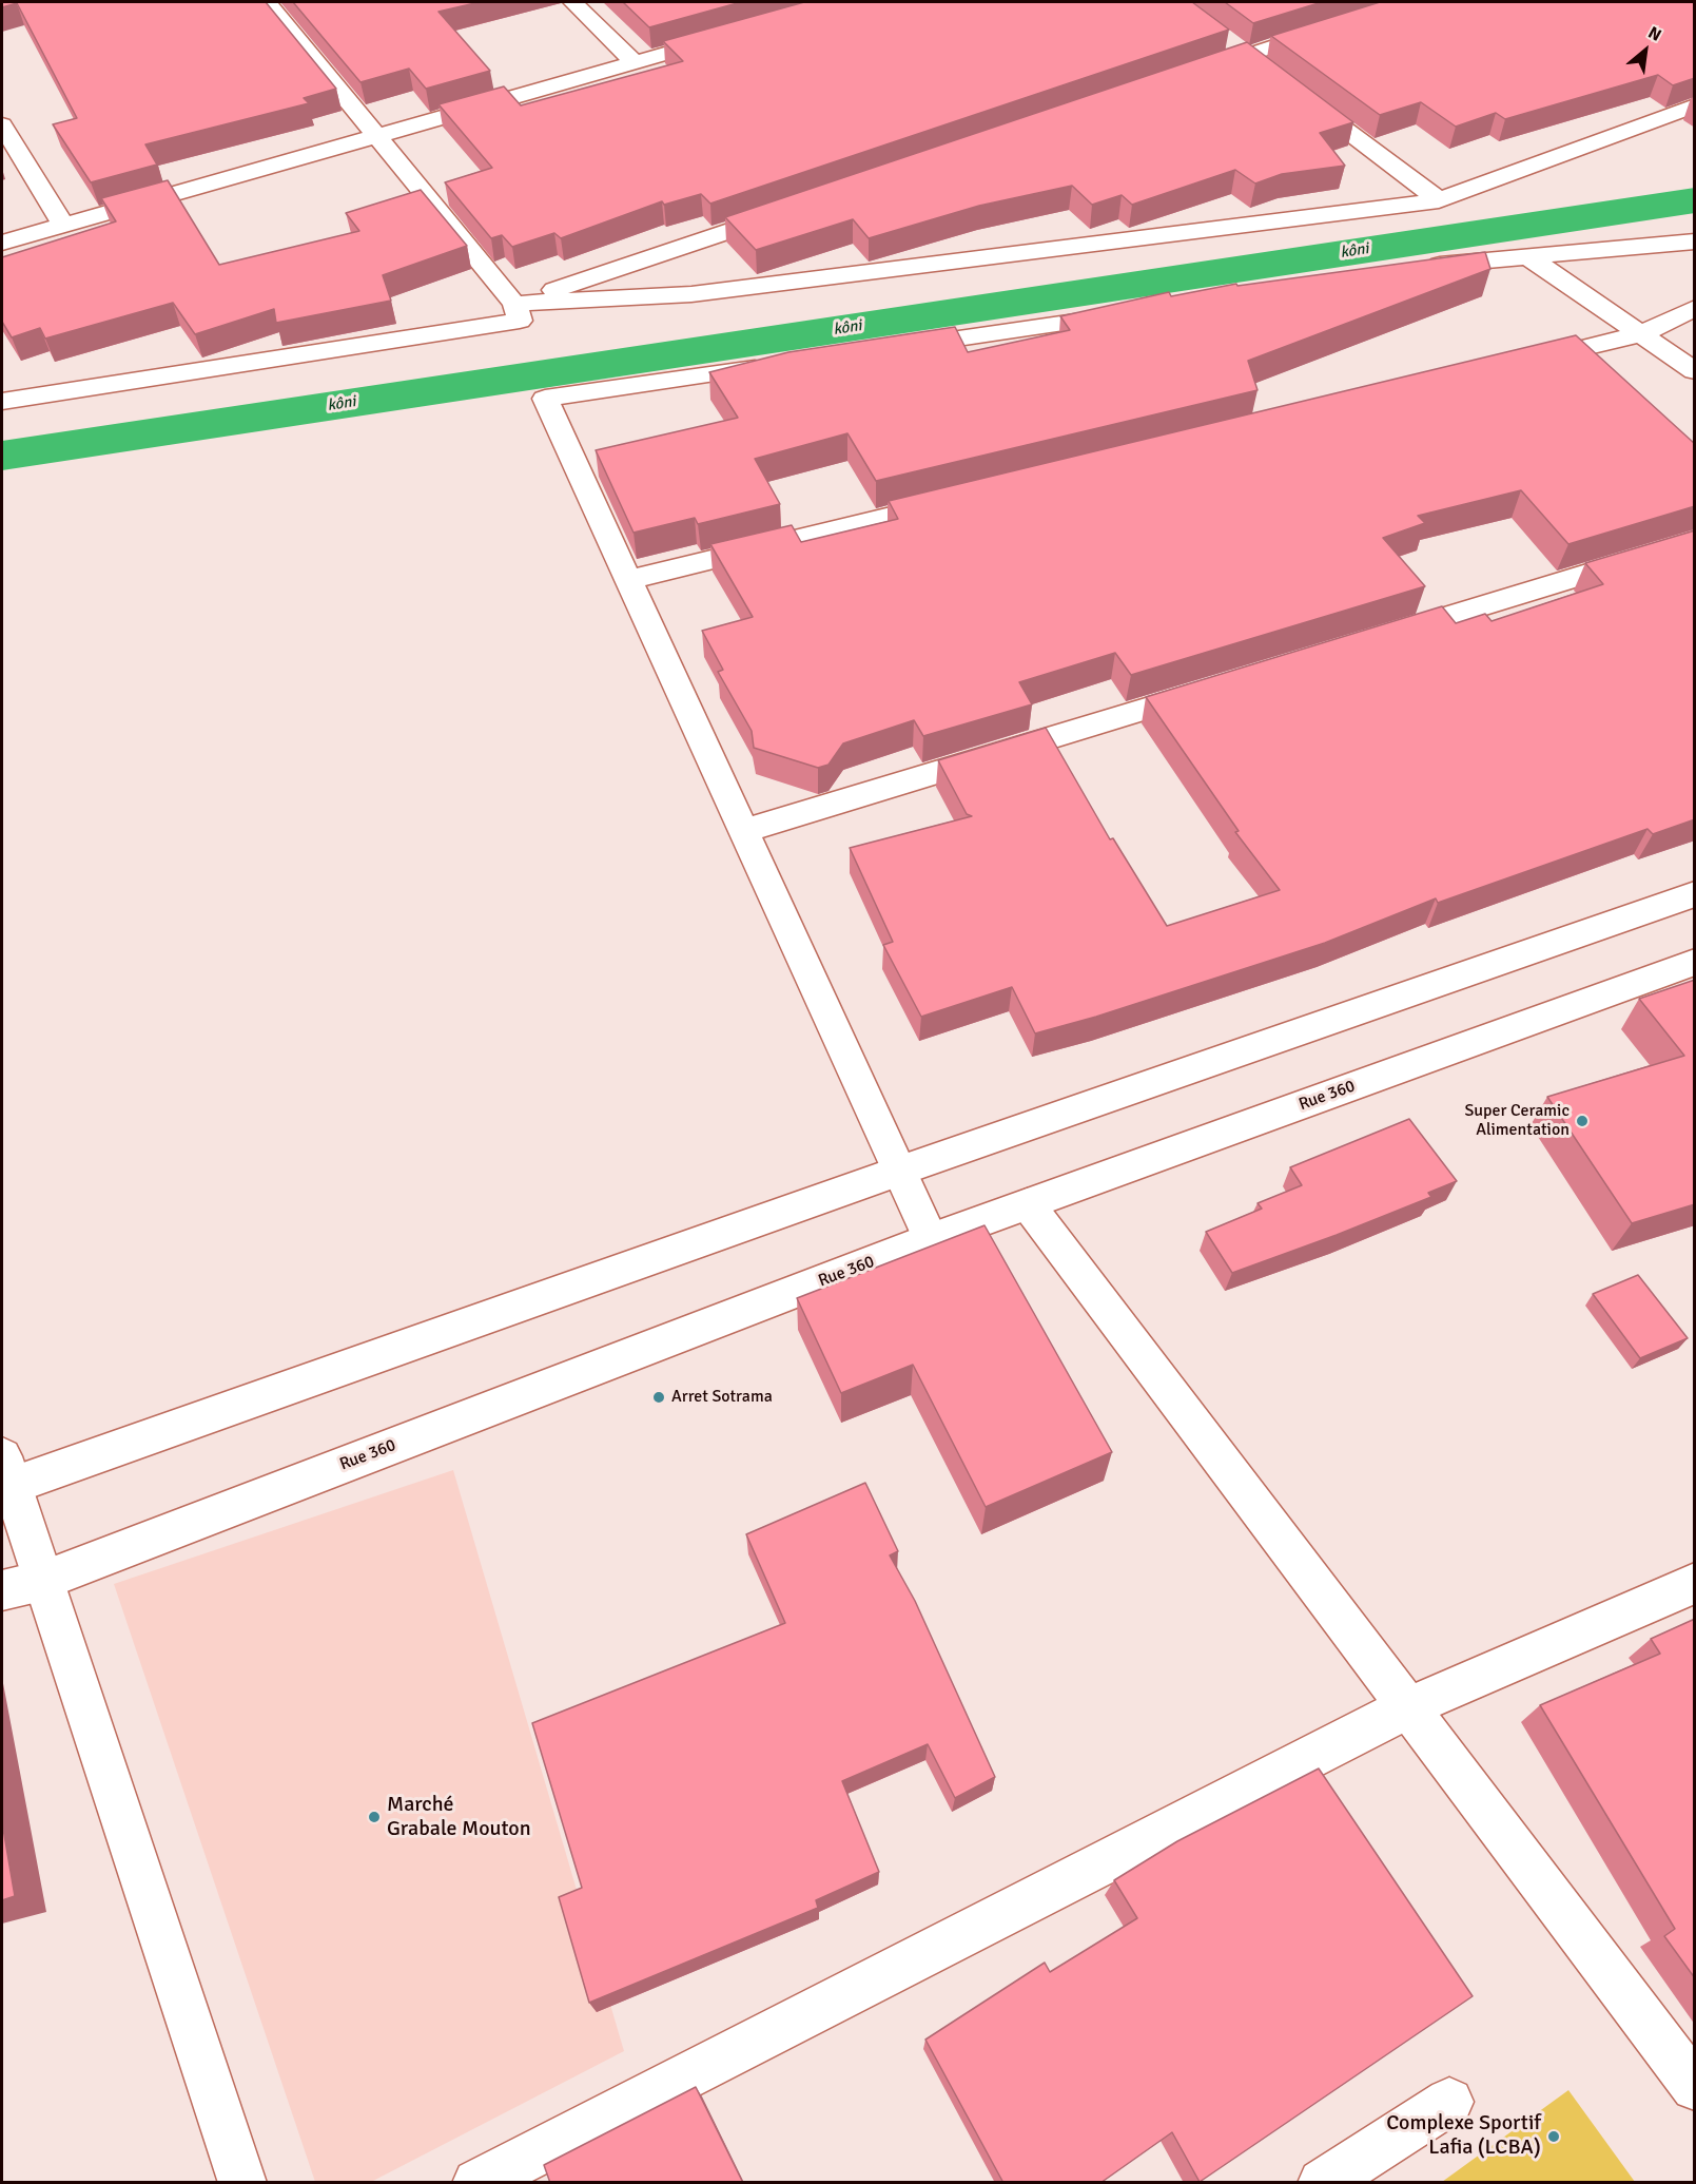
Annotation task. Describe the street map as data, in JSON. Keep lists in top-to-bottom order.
{
  "streets": {
    "street": ["Rue 360"]
  },
  "water": ["kôni"],
  "places": [
    "Super Ceramic Alimentation",
    "Arret Sotrama",
    "Marché Grabale Mouton",
    "Complexe Sportif Lafia (LCBA)"
  ],
  "north": "top right"
}
